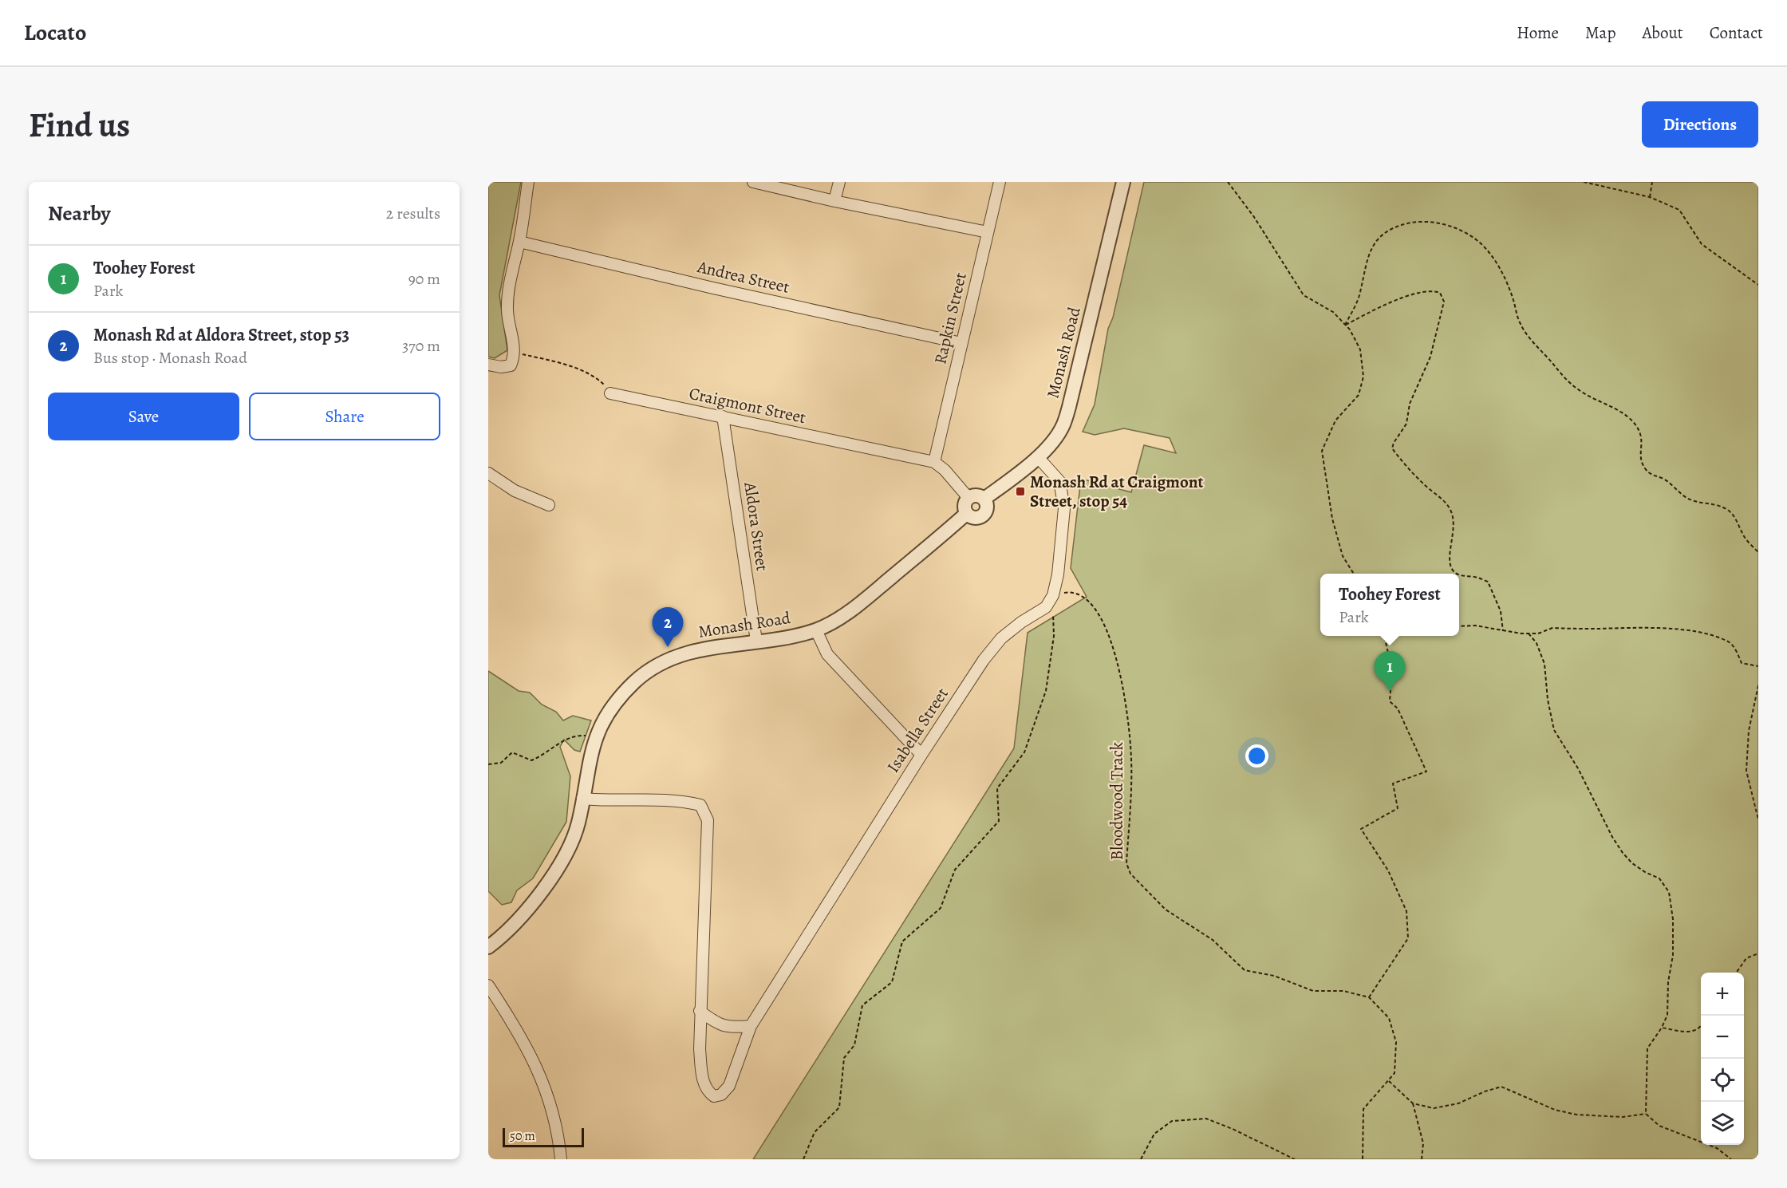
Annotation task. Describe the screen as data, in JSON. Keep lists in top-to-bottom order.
{
  "streets": {
    "street": [
      "Andrea Street",
      "Rapkin Street",
      "Monash Road",
      "Craigmont Street",
      "Aldora Street",
      "Isabella Street"
    ],
    "path": ["Bloodwood Track"]
  },
  "crossings": [
    ["Andrea Street", "Rapkin Street"],
    ["Rapkin Street", "Craigmont Street"],
    ["Monash Road", "Aldora Street"],
    ["Monash Road", "Isabella Street"],
    ["Craigmont Street", "Aldora Street"],
    ["Isabella Street", "Bloodwood Track"]
  ],
  "places": {
    "transit": ["Monash Rd at Craigmont Street, stop 54"]
  },
  "scale_bar": "50 m",
  "page": {
    "header": "Locato",
    "nav": [
      "Home",
      "Map",
      "About",
      "Contact"
    ],
    "buttons": [
      "Directions",
      ["Save", "Share"]
    ],
    "title": "Find us",
    "heading": ["Nearby", "2 results"],
    "list": [
      {
        "mark": "1",
        "name": "Toohey Forest",
        "note": "Park",
        "value": "90 m"
      },
      {
        "mark": "2",
        "name": "Monash Rd at Aldora Street, stop 53",
        "note": "Bus stop · Monash Road",
        "value": "370 m"
      }
    ],
    "popup": ["Toohey Forest", "Park"],
    "pins": ["2", "1"],
    "map_buttons": ["+", "−"],
    "scale": "50 m"
  }
}
